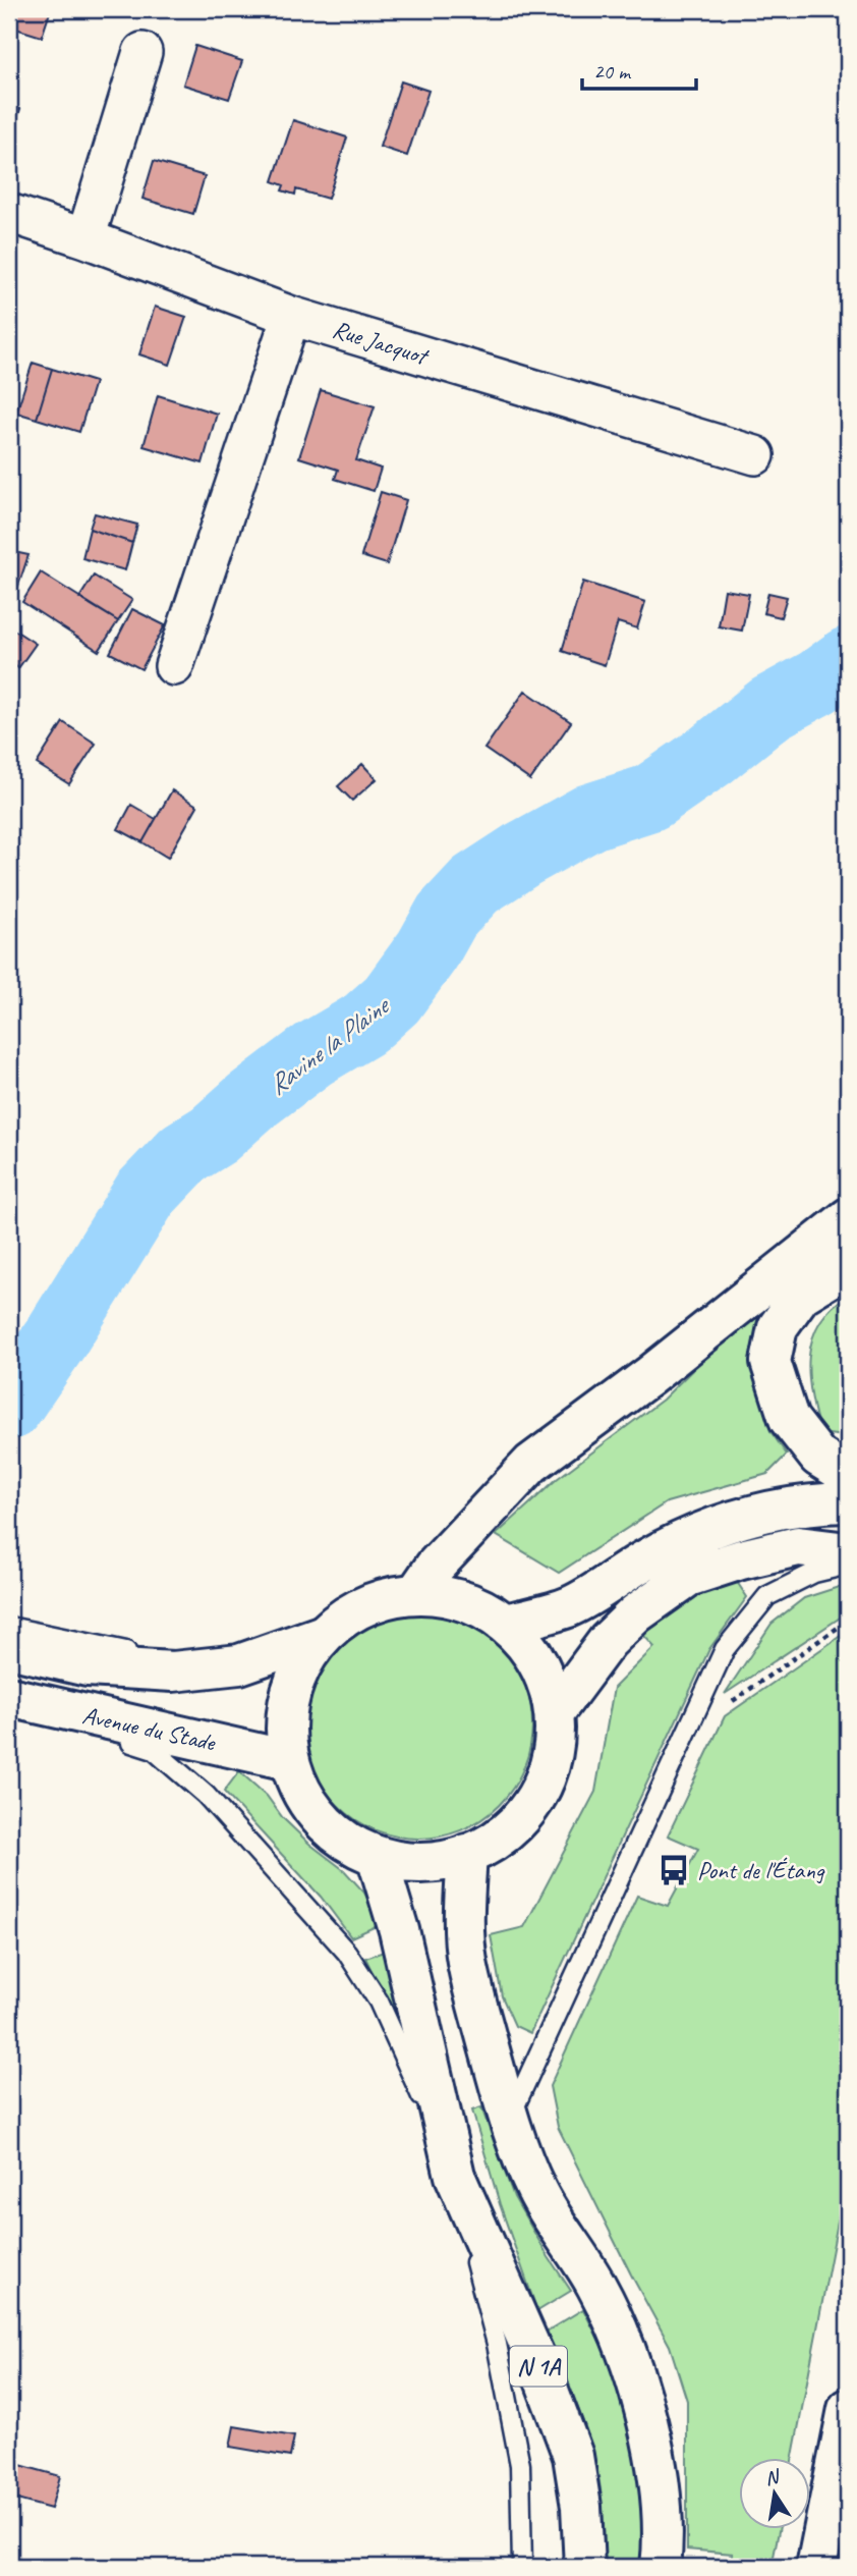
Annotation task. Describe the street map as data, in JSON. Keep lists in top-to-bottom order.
{
  "streets": {
    "main road": ["Avenue du Stade", "N 1A"],
    "street": ["Rue Jacquot"]
  },
  "water": ["Ravine la Plaine"],
  "places": {
    "bus stop": ["Pont de l'Étang"]
  },
  "scale_bar": "20 m",
  "north": "top"
}
